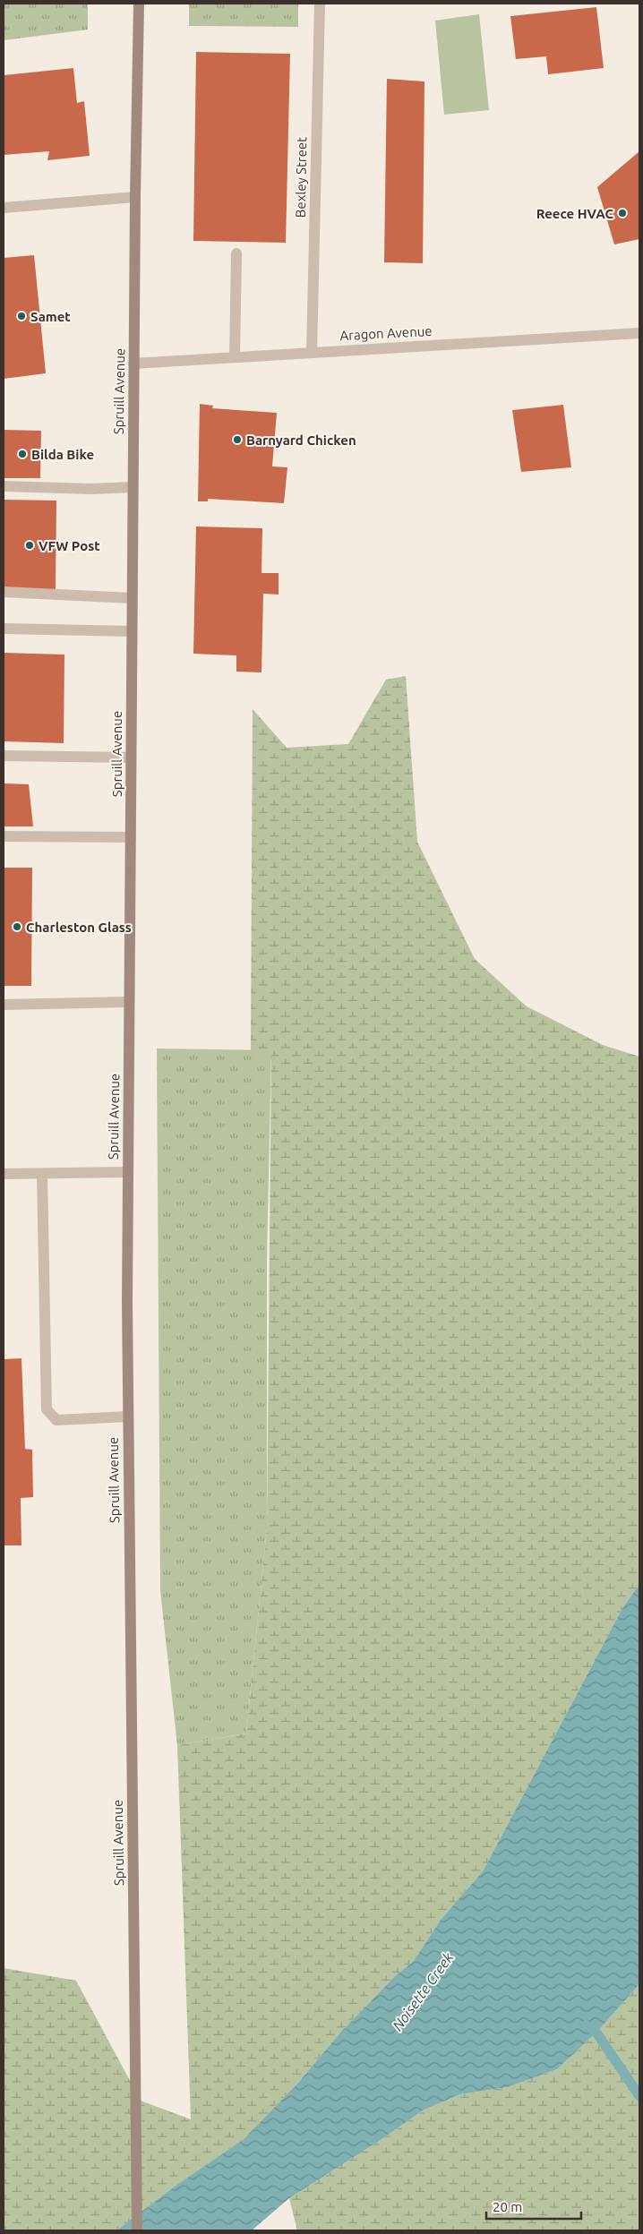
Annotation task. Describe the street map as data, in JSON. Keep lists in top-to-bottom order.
{
  "streets": {
    "street": ["Bexley Street", "Aragon Avenue", "Spruill Avenue"]
  },
  "crossings": [
    ["Bexley Street", "Aragon Avenue"],
    ["Aragon Avenue", "Spruill Avenue"]
  ],
  "water": ["Noisette Creek"],
  "places": [
    "Reece HVAC",
    "Samet",
    "Barnyard Chicken",
    "Bilda Bike",
    "VFW Post",
    "Charleston Glass"
  ],
  "scale_bar": "20 m"
}
